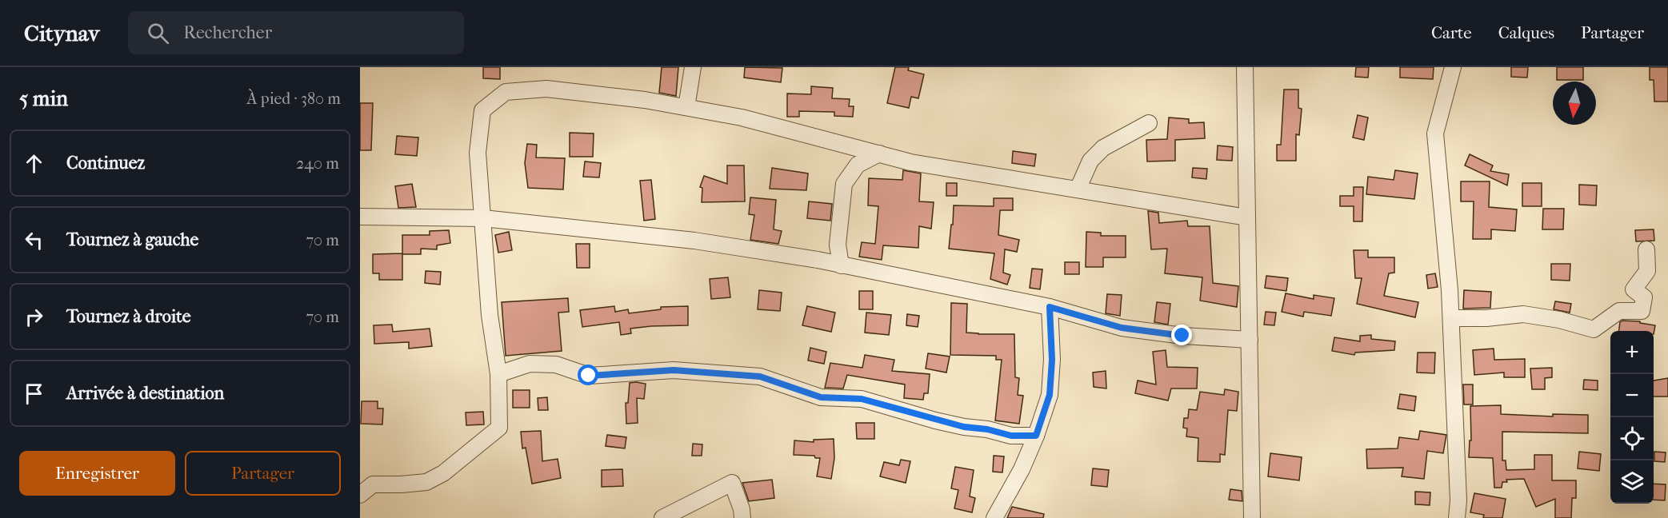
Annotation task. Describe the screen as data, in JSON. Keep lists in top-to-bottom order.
{
  "north": "bottom",
  "page": {
    "header": "Citynav",
    "search": "Rechercher",
    "nav": ["Carte", "Calques", "Partager"],
    "heading": ["5 min", "À pied · 380 m"],
    "list": [
      ["Continuez", "240 m"],
      ["Tournez à gauche", "70 m"],
      ["Tournez à droite", "70 m"],
      "Arrivée à destination"
    ],
    "map_buttons": ["+", "−"],
    "buttons": ["Enregistrer", "Partager"]
  }
}
